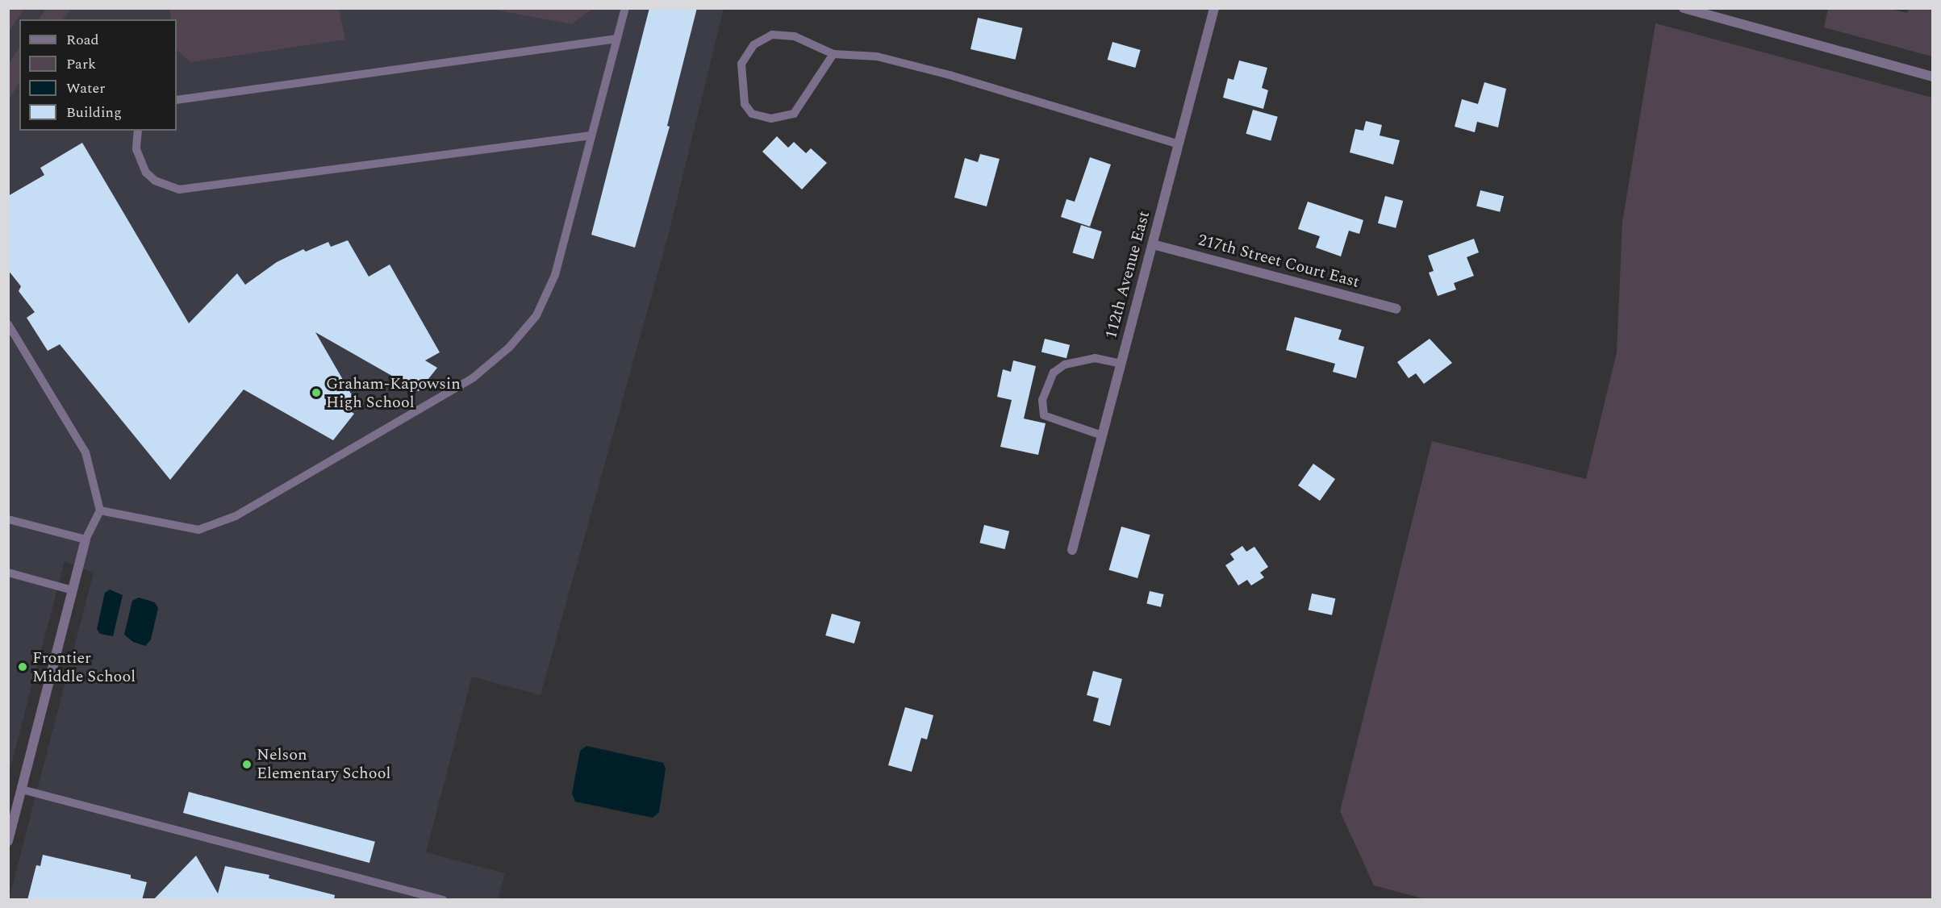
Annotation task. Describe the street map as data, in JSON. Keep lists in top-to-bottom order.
{
  "streets": {
    "street": ["217th Street Court East", "112th Avenue East"]
  },
  "crossings": [
    ["217th Street Court East", "112th Avenue East"]
  ],
  "places": ["Graham-Kapowsin High School", "Frontier Middle School", "Nelson Elementary School"],
  "legend": [
    "Road",
    "Park",
    "Water",
    "Building"
  ]
}
